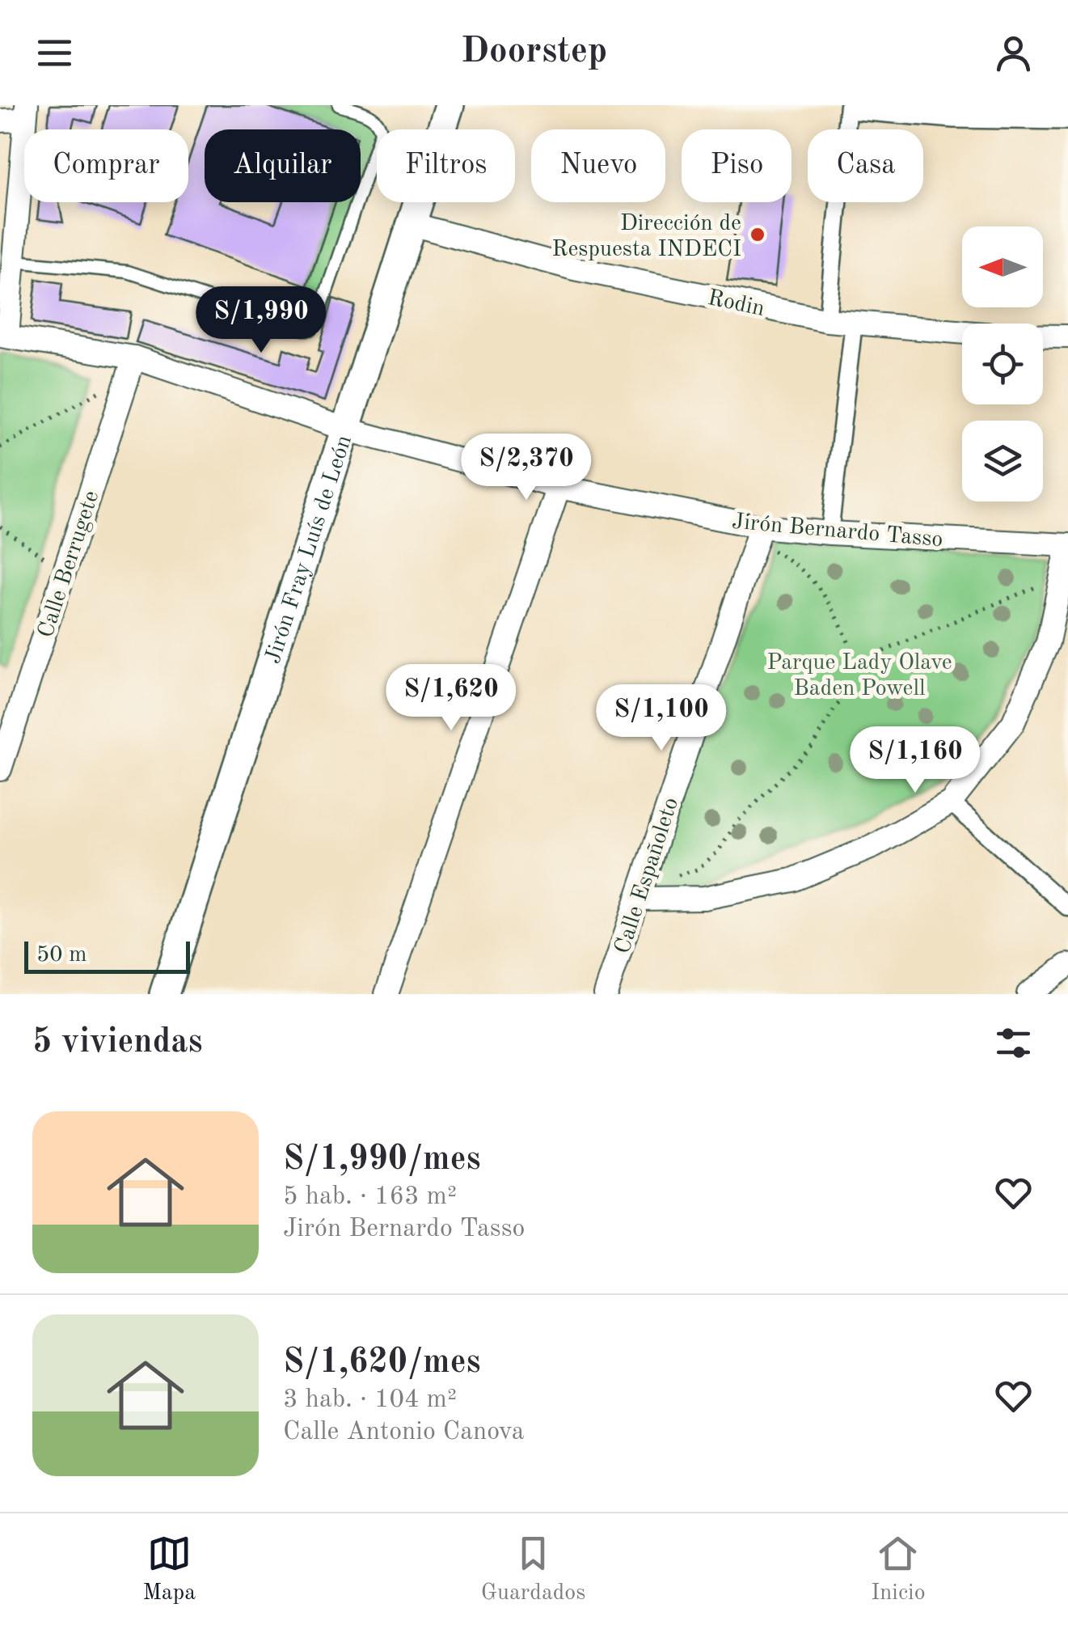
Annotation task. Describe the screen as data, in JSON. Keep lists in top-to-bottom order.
{
  "streets": {
    "street": [
      "Rodin",
      "Jirón Bernardo Tasso",
      "Jirón Fray Luís de León",
      "Calle Berrugete",
      "Calle Españoleto"
    ]
  },
  "crossings": [
    ["Rodin", "Jirón Fray Luís de León"],
    ["Jirón Bernardo Tasso", "Jirón Fray Luís de León"],
    ["Jirón Bernardo Tasso", "Calle Berrugete"],
    ["Jirón Bernardo Tasso", "Calle Españoleto"]
  ],
  "parks": ["Parque Lady Olave Baden Powell"],
  "places": ["Dirección de Respuesta INDECI"],
  "scale_bar": "50 m",
  "north": "left",
  "page": {
    "header": "Doorstep",
    "chip": [
      "Comprar",
      "Alquilar",
      "Filtros",
      "Nuevo",
      "Piso",
      "Casa"
    ],
    "price": [
      "S/1,990",
      "S/2,370",
      "S/1,620",
      "S/1,100",
      "S/1,160"
    ],
    "scale": "50 m",
    "heading": "5 viviendas",
    "list": [
      {
        "name": "S/1,990/mes",
        "note": "5 hab. · 163 m² · Jirón Bernardo Tasso"
      },
      {
        "name": "S/1,620/mes",
        "note": "3 hab. · 104 m² · Calle Antonio Canova"
      }
    ],
    "tabs": ["Mapa", "Guardados", "Inicio"]
  }
}
